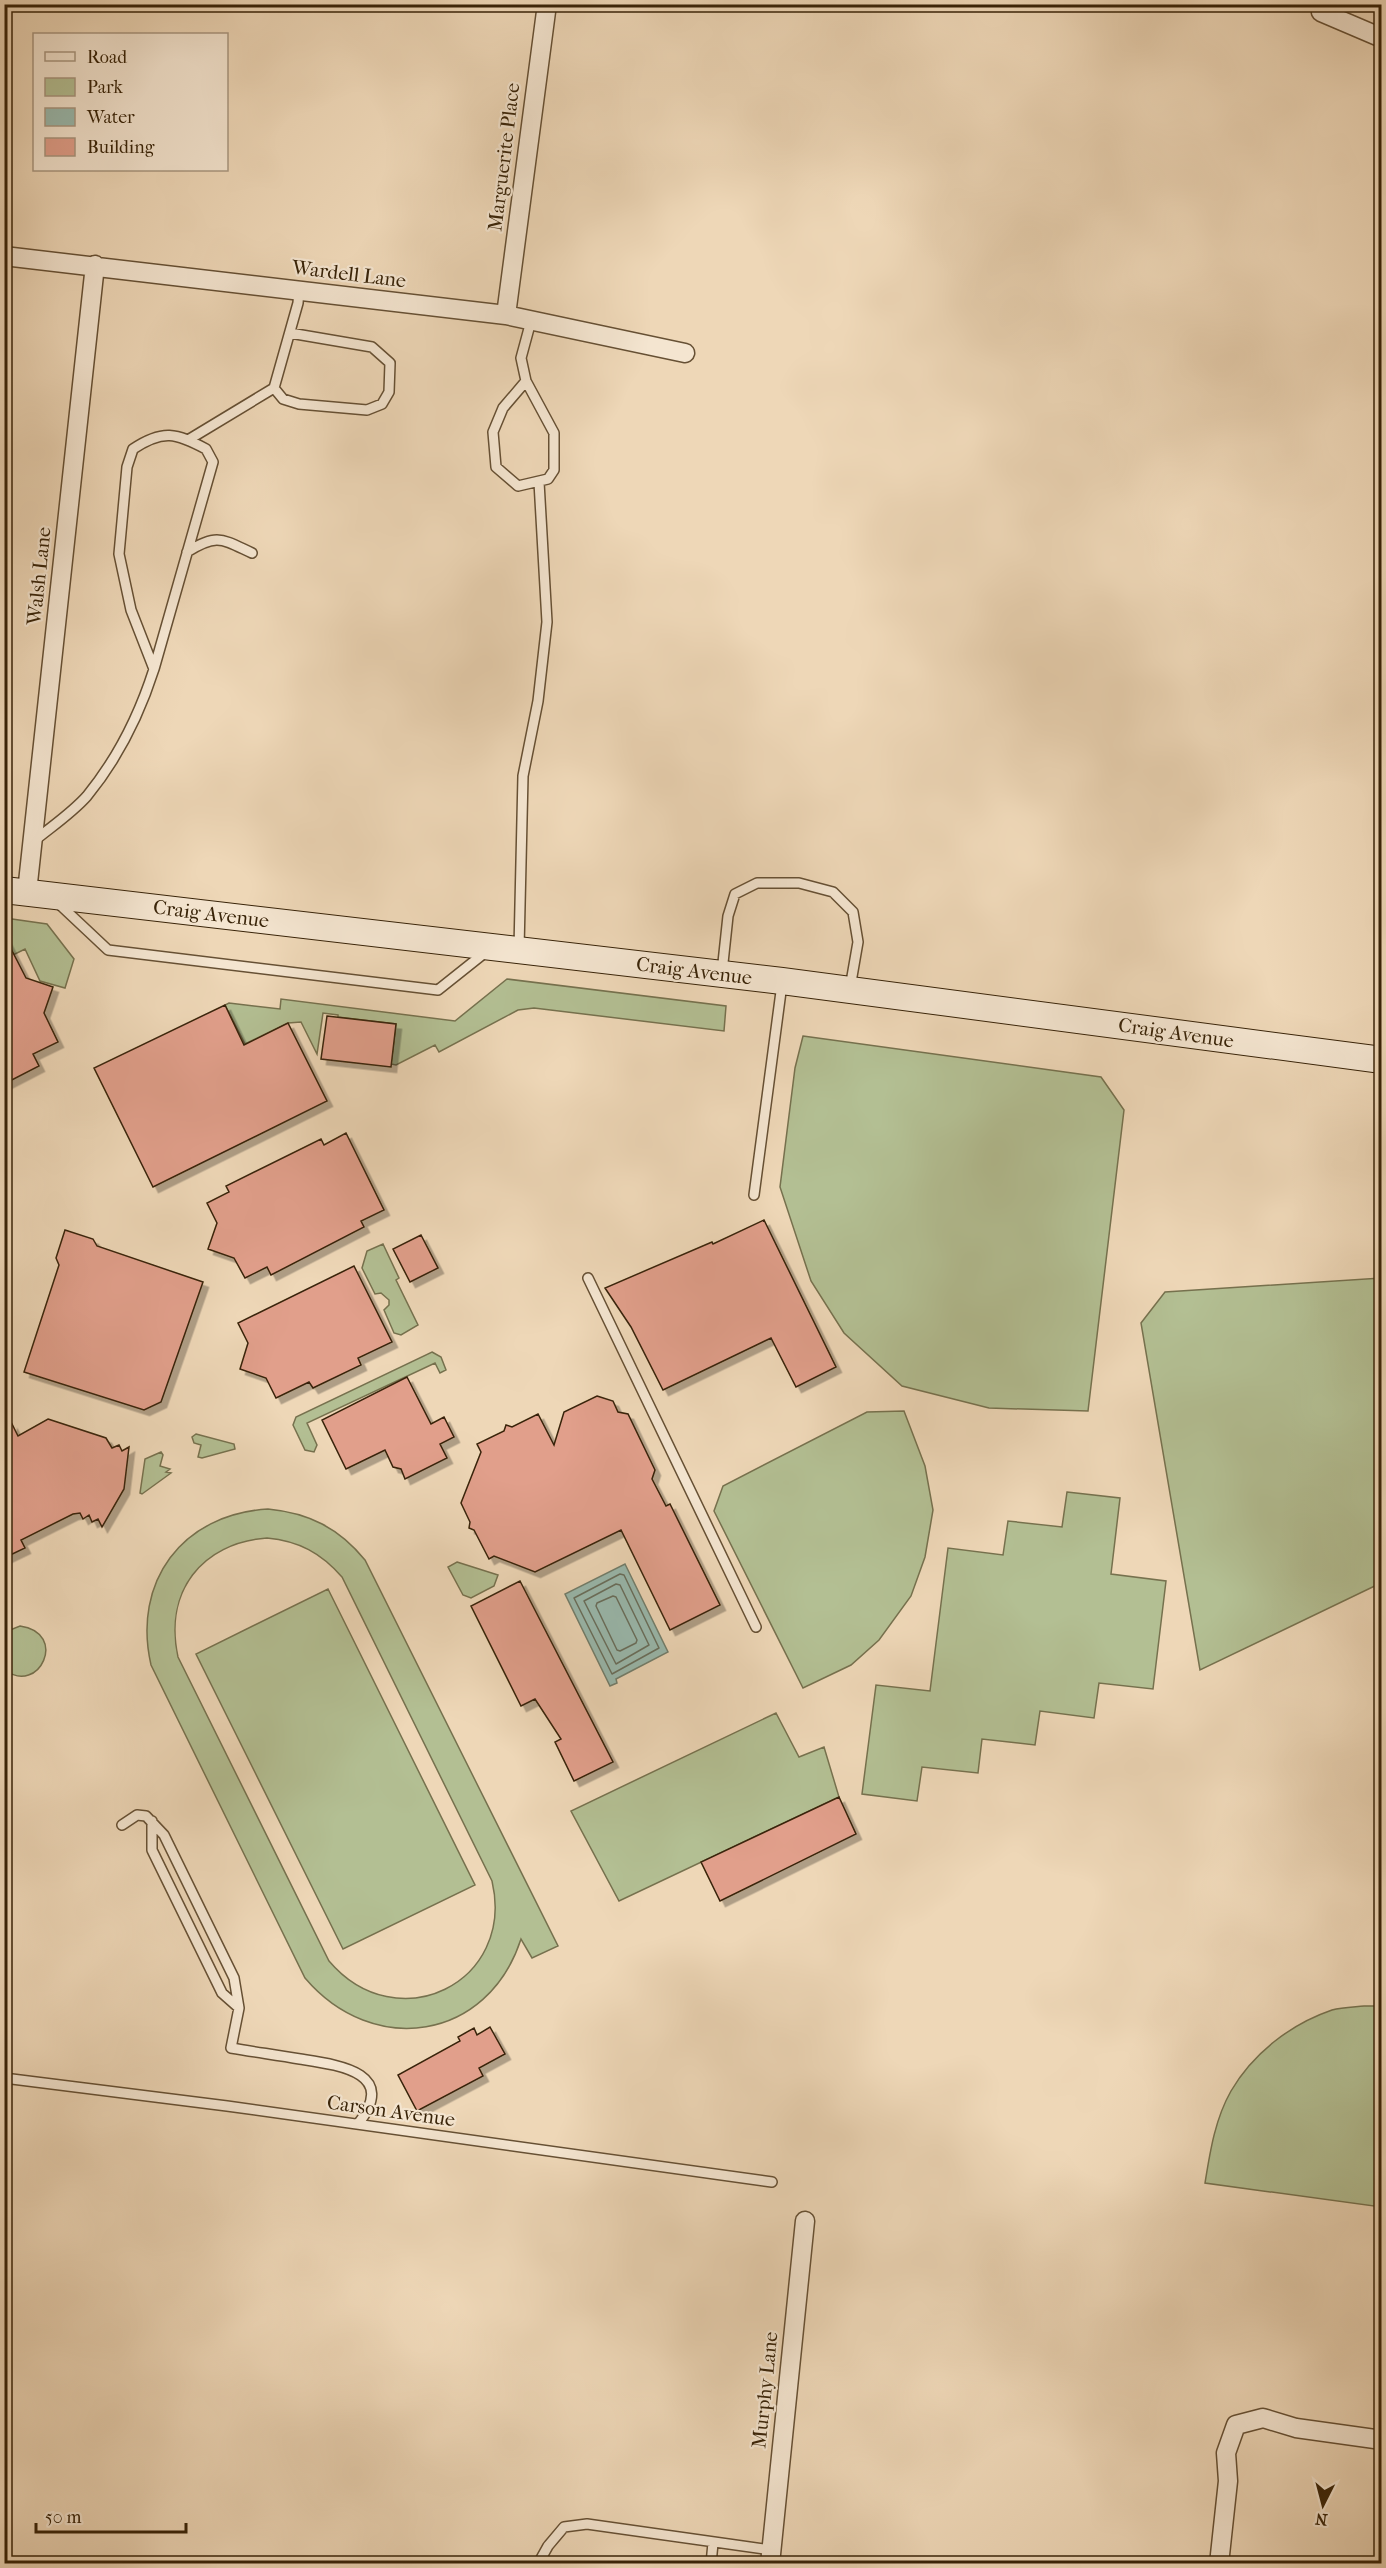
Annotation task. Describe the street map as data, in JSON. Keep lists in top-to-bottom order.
{
  "streets": {
    "street": [
      "Marguerite Place",
      "Wardell Lane",
      "Walsh Lane",
      "Craig Avenue",
      "Murphy Lane"
    ],
    "lane": ["Carson Avenue"]
  },
  "crossings": [
    ["Marguerite Place", "Wardell Lane"],
    ["Wardell Lane", "Walsh Lane"],
    ["Walsh Lane", "Craig Avenue"]
  ],
  "legend": [
    "Road",
    "Park",
    "Water",
    "Building"
  ],
  "scale_bar": "50 m",
  "north": "bottom"
}
